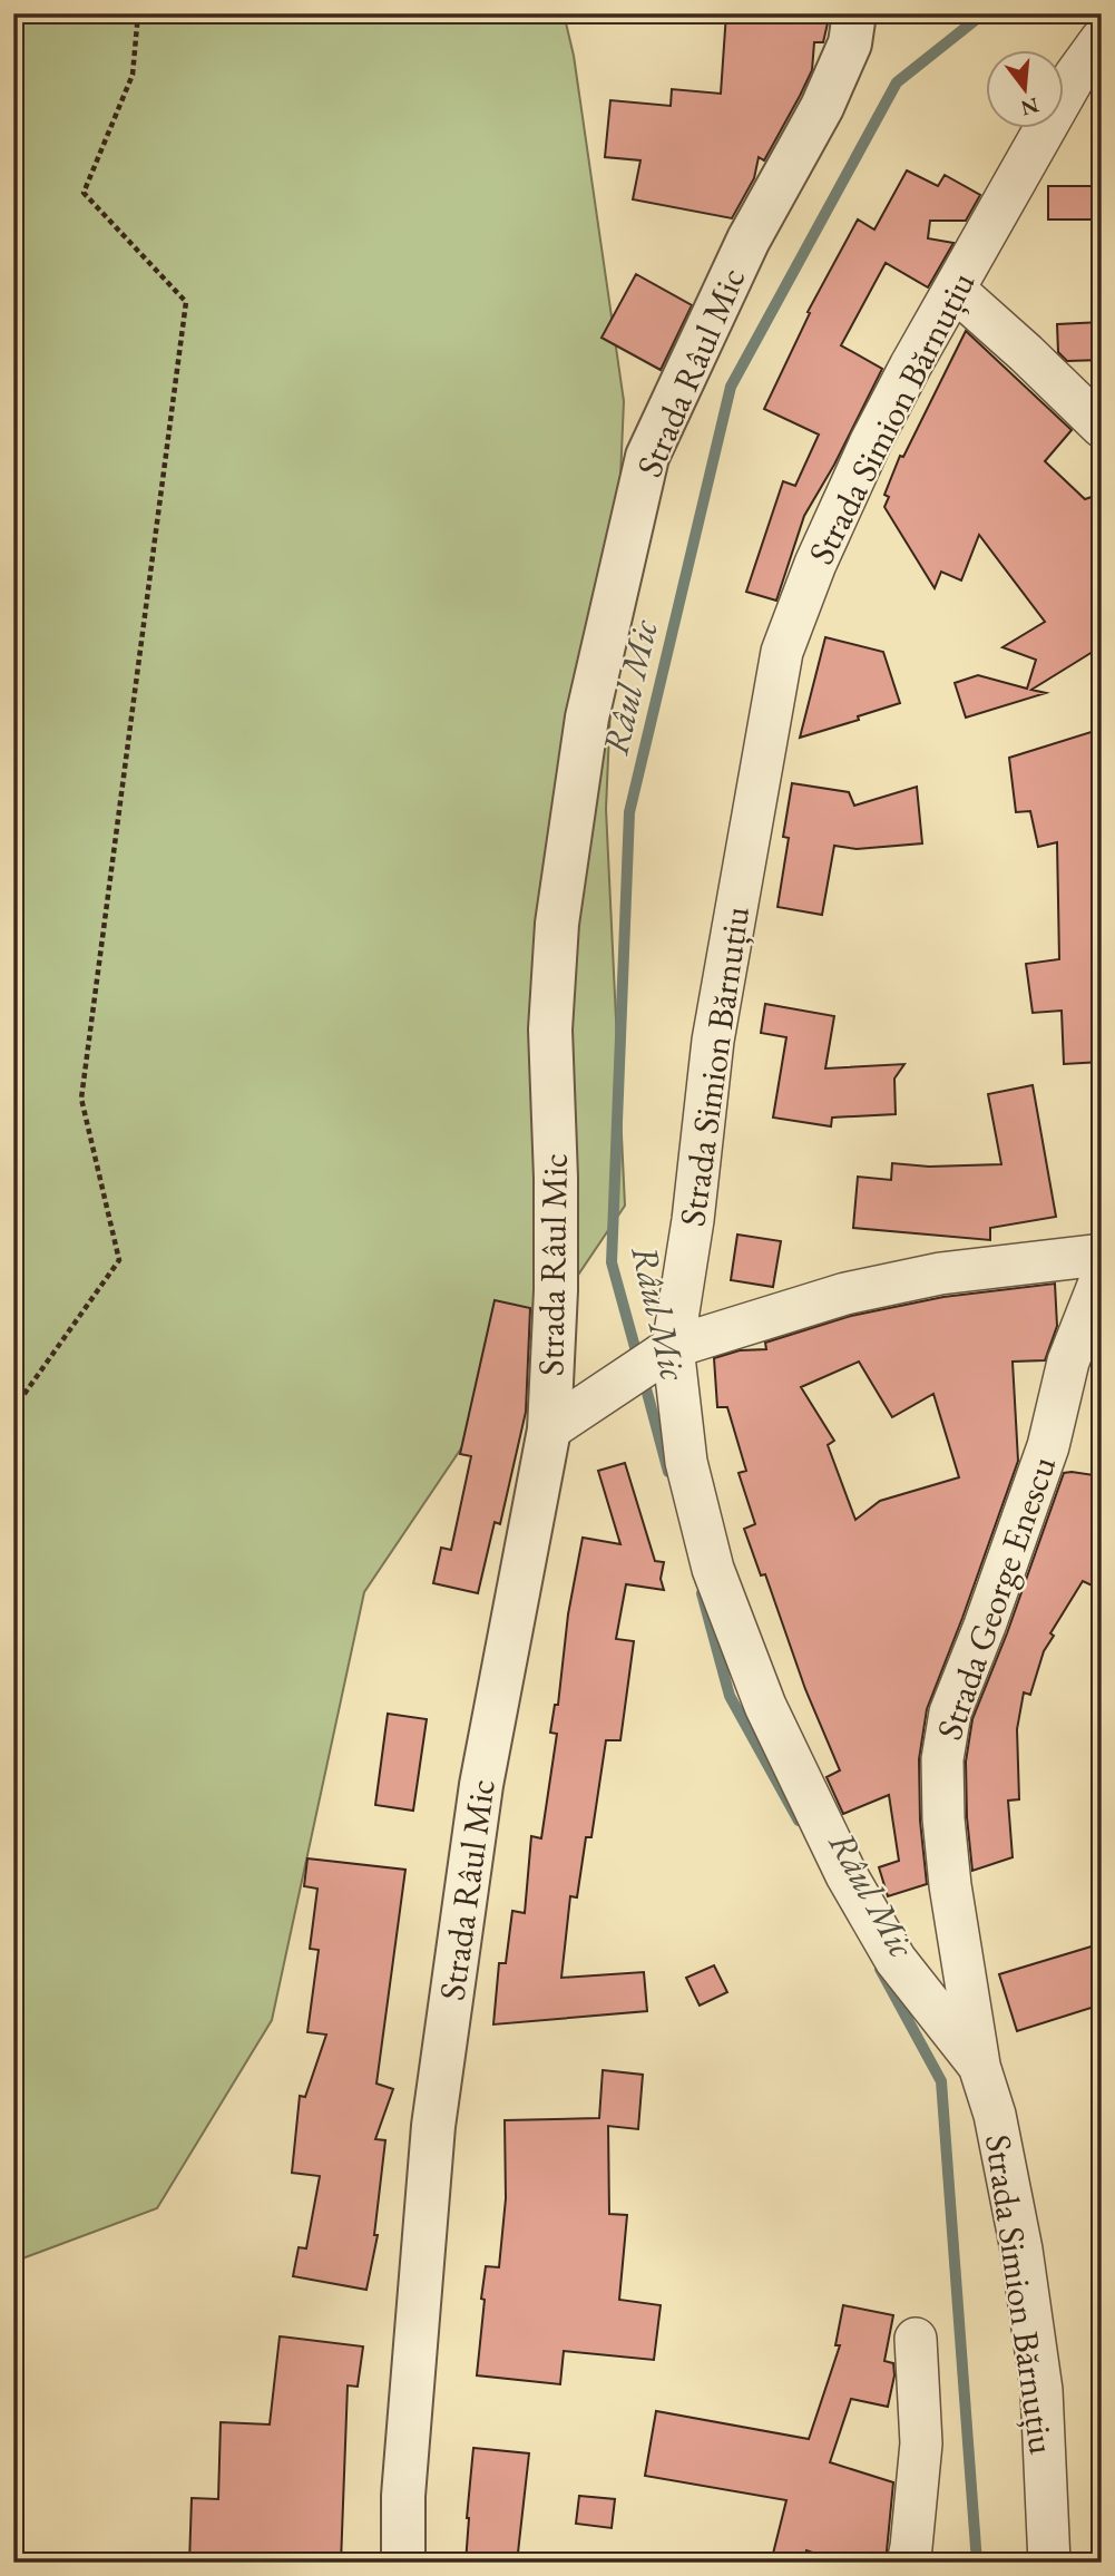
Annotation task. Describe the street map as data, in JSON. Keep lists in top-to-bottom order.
{
  "streets": {
    "street": ["Strada Râul Mic", "Strada Simion Bărnuțiu", "Strada George Enescu"]
  },
  "crossings": [
    ["Strada Simion Bărnuțiu", "Strada George Enescu"]
  ],
  "water": ["Râul Mic"],
  "north": "bottom"
}
